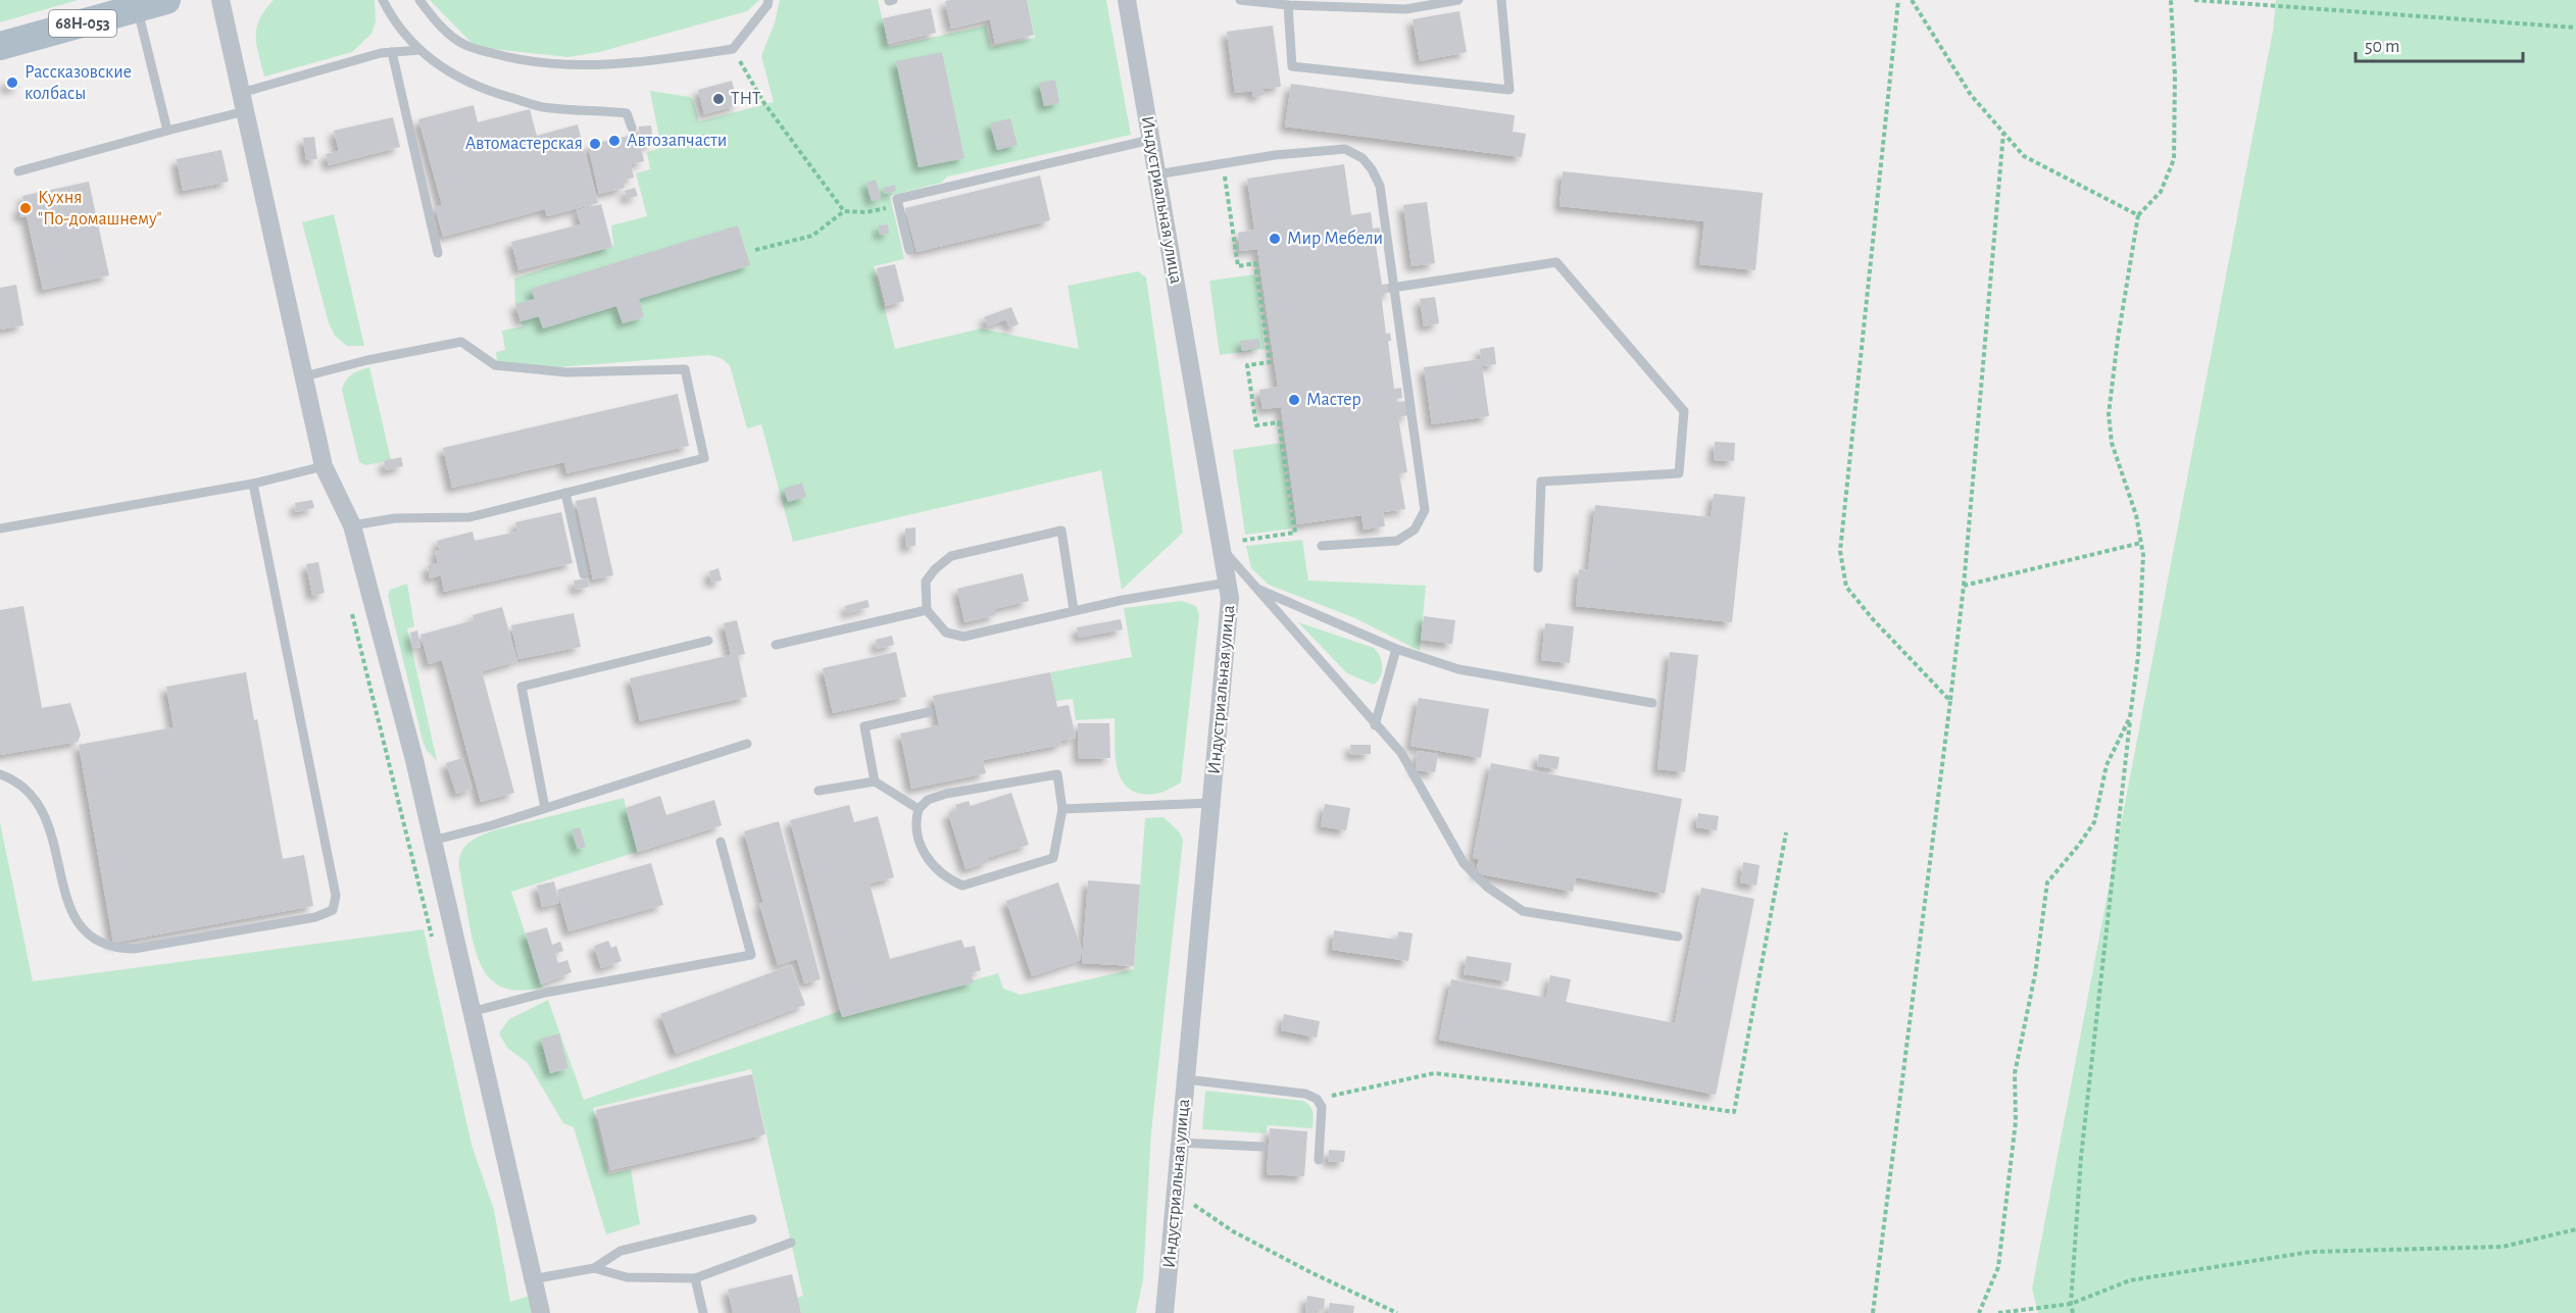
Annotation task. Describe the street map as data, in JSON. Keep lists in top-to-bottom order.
{
  "streets": {
    "main road": ["68Н-053"],
    "street": ["Индустриальная улица"]
  },
  "places": [
    "Рассказовские колбасы",
    "ТНТ",
    "Автозапчасти",
    "Автомастерская",
    "Кухня \"По-домашнему\"",
    "Мир Мебели",
    "Мастер"
  ],
  "scale_bar": "50 m"
}
